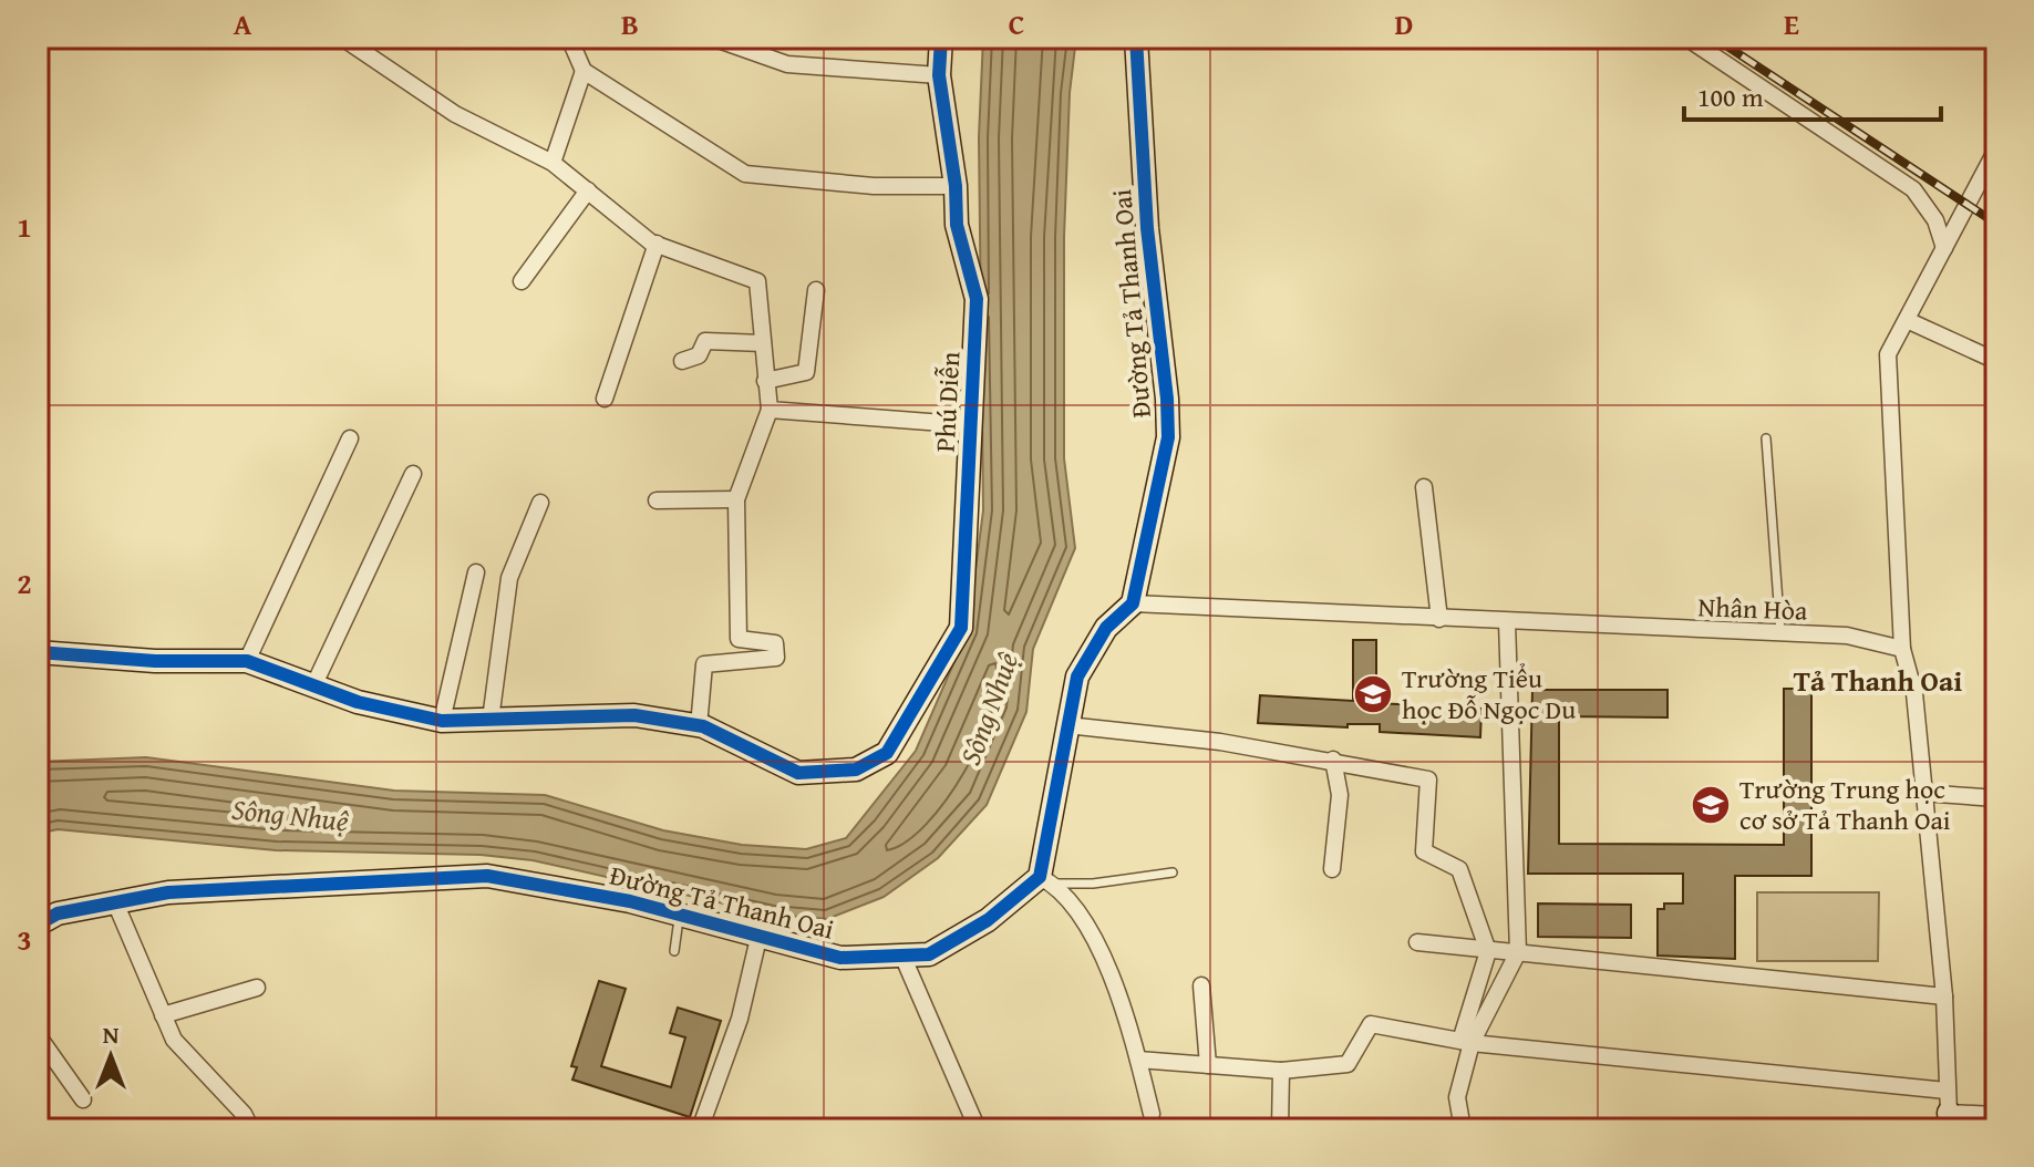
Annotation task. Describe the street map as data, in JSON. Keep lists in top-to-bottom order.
{
  "streets": {
    "street": ["Đường Tả Thanh Oai", "Phú Diễn", "Nhân Hòa"]
  },
  "crossings": [
    ["Đường Tả Thanh Oai", "Nhân Hòa"]
  ],
  "districts": ["Tả Thanh Oai"],
  "water": ["Sông Nhuệ"],
  "places": {
    "school or university": ["Trường Tiểu học Đỗ Ngọc Du", "Trường Trung học cơ sở Tả Thanh Oai"]
  },
  "scale_bar": "100 m",
  "north": "top",
  "grid": {
    "columns": [
      "A",
      "B",
      "C",
      "D",
      "E"
    ],
    "rows": ["1", "2", "3"]
  }
}
